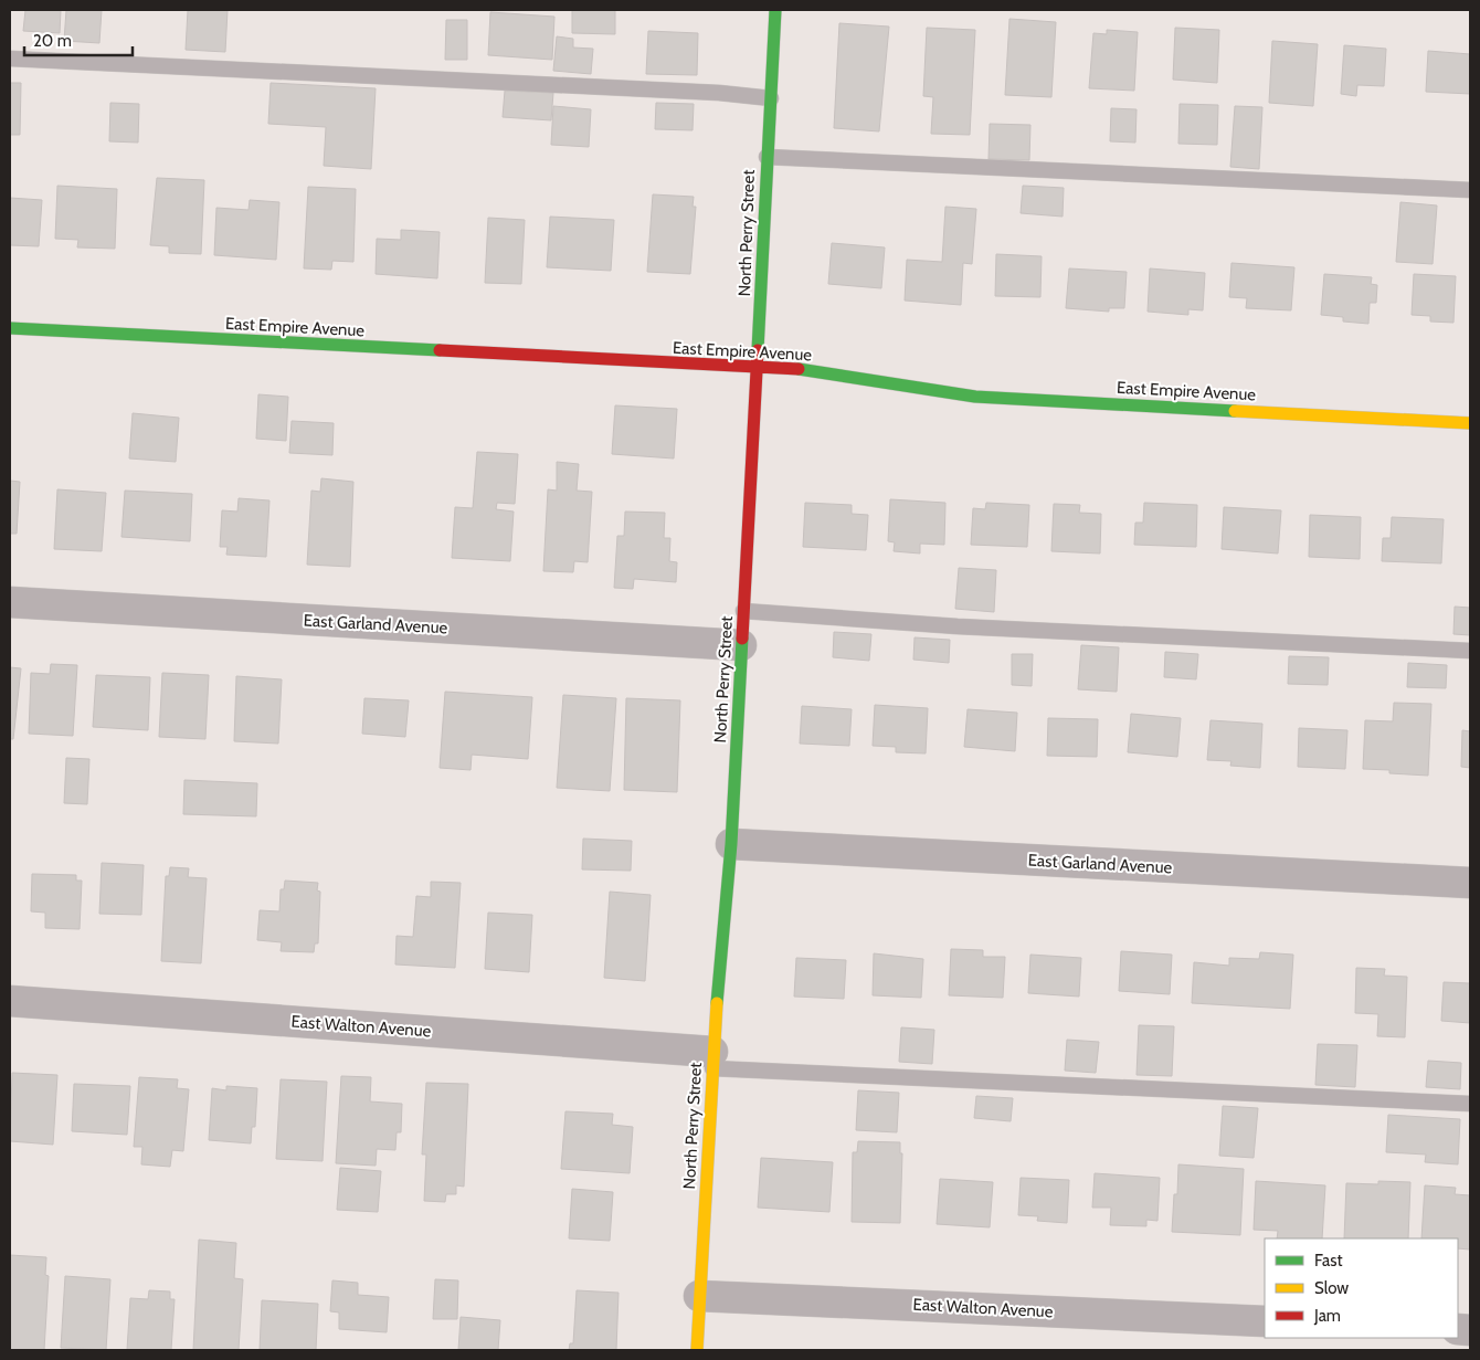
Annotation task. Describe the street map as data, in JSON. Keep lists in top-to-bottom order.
{
  "streets": {
    "street": [
      "North Perry Street",
      "East Empire Avenue",
      "East Garland Avenue",
      "East Walton Avenue"
    ]
  },
  "crossings": [
    ["North Perry Street", "East Empire Avenue"],
    ["North Perry Street", "East Garland Avenue"],
    ["North Perry Street", "East Walton Avenue"]
  ],
  "legend": ["Fast", "Slow", "Jam"],
  "scale_bar": "20 m"
}
